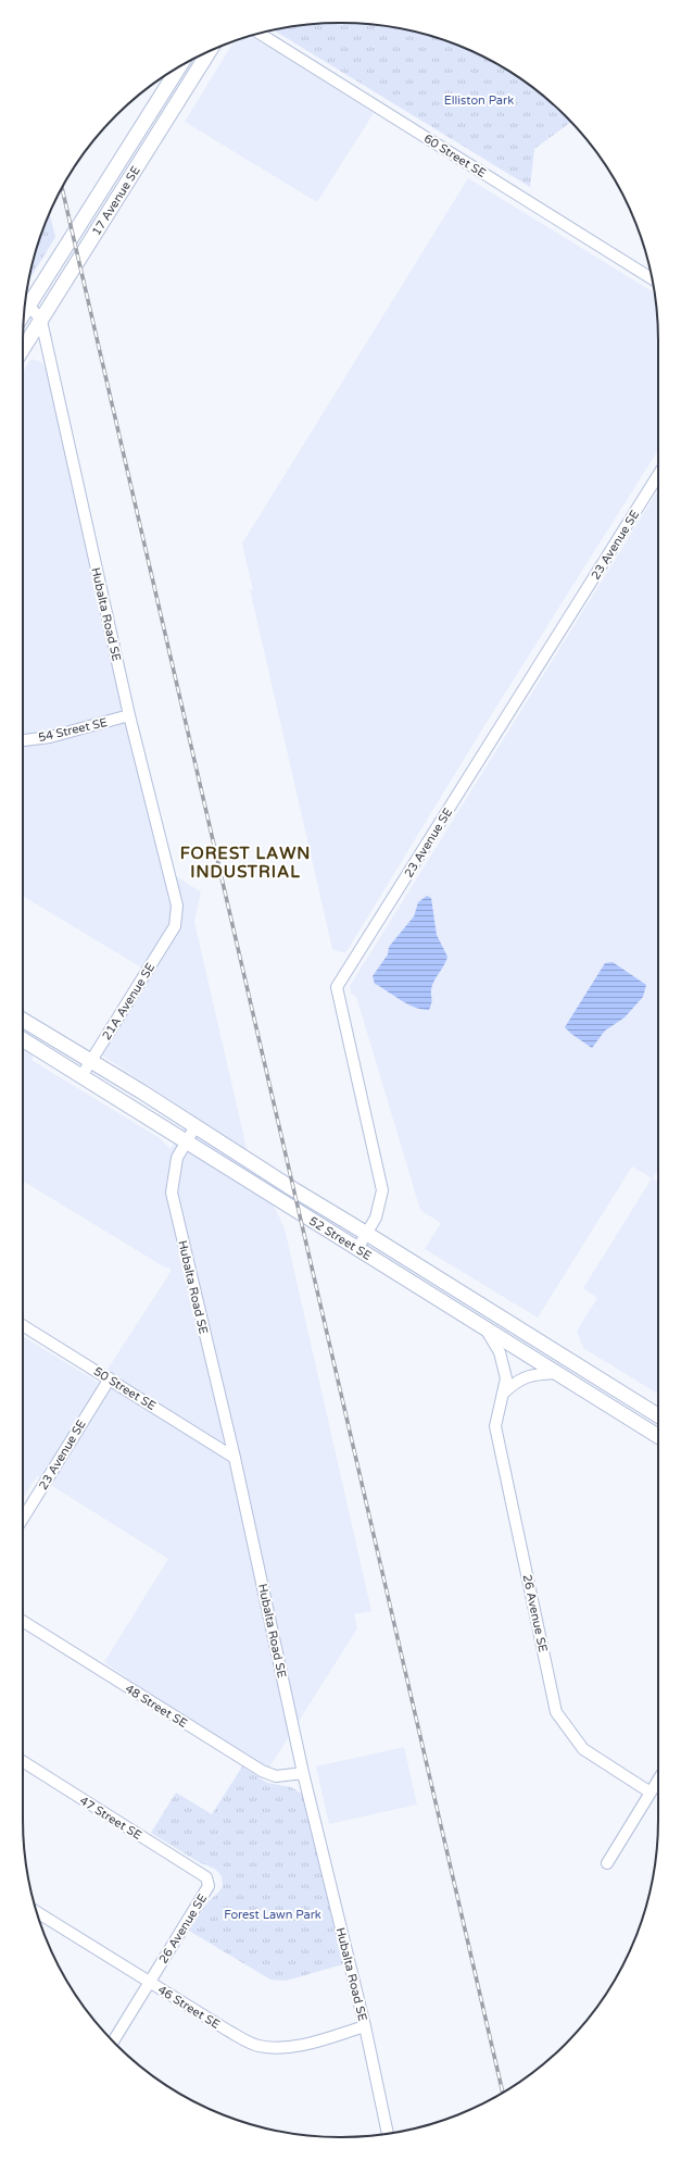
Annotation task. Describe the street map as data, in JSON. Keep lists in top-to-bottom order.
{
  "streets": {
    "main road": ["17 Avenue SE", "52 Street SE"],
    "street": [
      "60 Street SE",
      "23 Avenue SE",
      "Hubalta Road SE",
      "54 Street SE",
      "21A Avenue SE",
      "50 Street SE",
      "26 Avenue SE",
      "48 Street SE",
      "47 Street SE",
      "46 Street SE"
    ]
  },
  "crossings": [
    ["17 Avenue SE", "Hubalta Road SE"],
    ["23 Avenue SE", "52 Street SE"],
    ["23 Avenue SE", "50 Street SE"],
    ["Hubalta Road SE", "54 Street SE"],
    ["Hubalta Road SE", "21A Avenue SE"],
    ["Hubalta Road SE", "52 Street SE"],
    ["Hubalta Road SE", "50 Street SE"],
    ["Hubalta Road SE", "48 Street SE"],
    ["Hubalta Road SE", "46 Street SE"],
    ["21A Avenue SE", "52 Street SE"],
    ["52 Street SE", "26 Avenue SE"],
    ["26 Avenue SE", "47 Street SE"],
    ["26 Avenue SE", "46 Street SE"]
  ],
  "districts": ["FOREST LAWN INDUSTRIAL"],
  "parks": ["Elliston Park", "Forest Lawn Park"]
}
